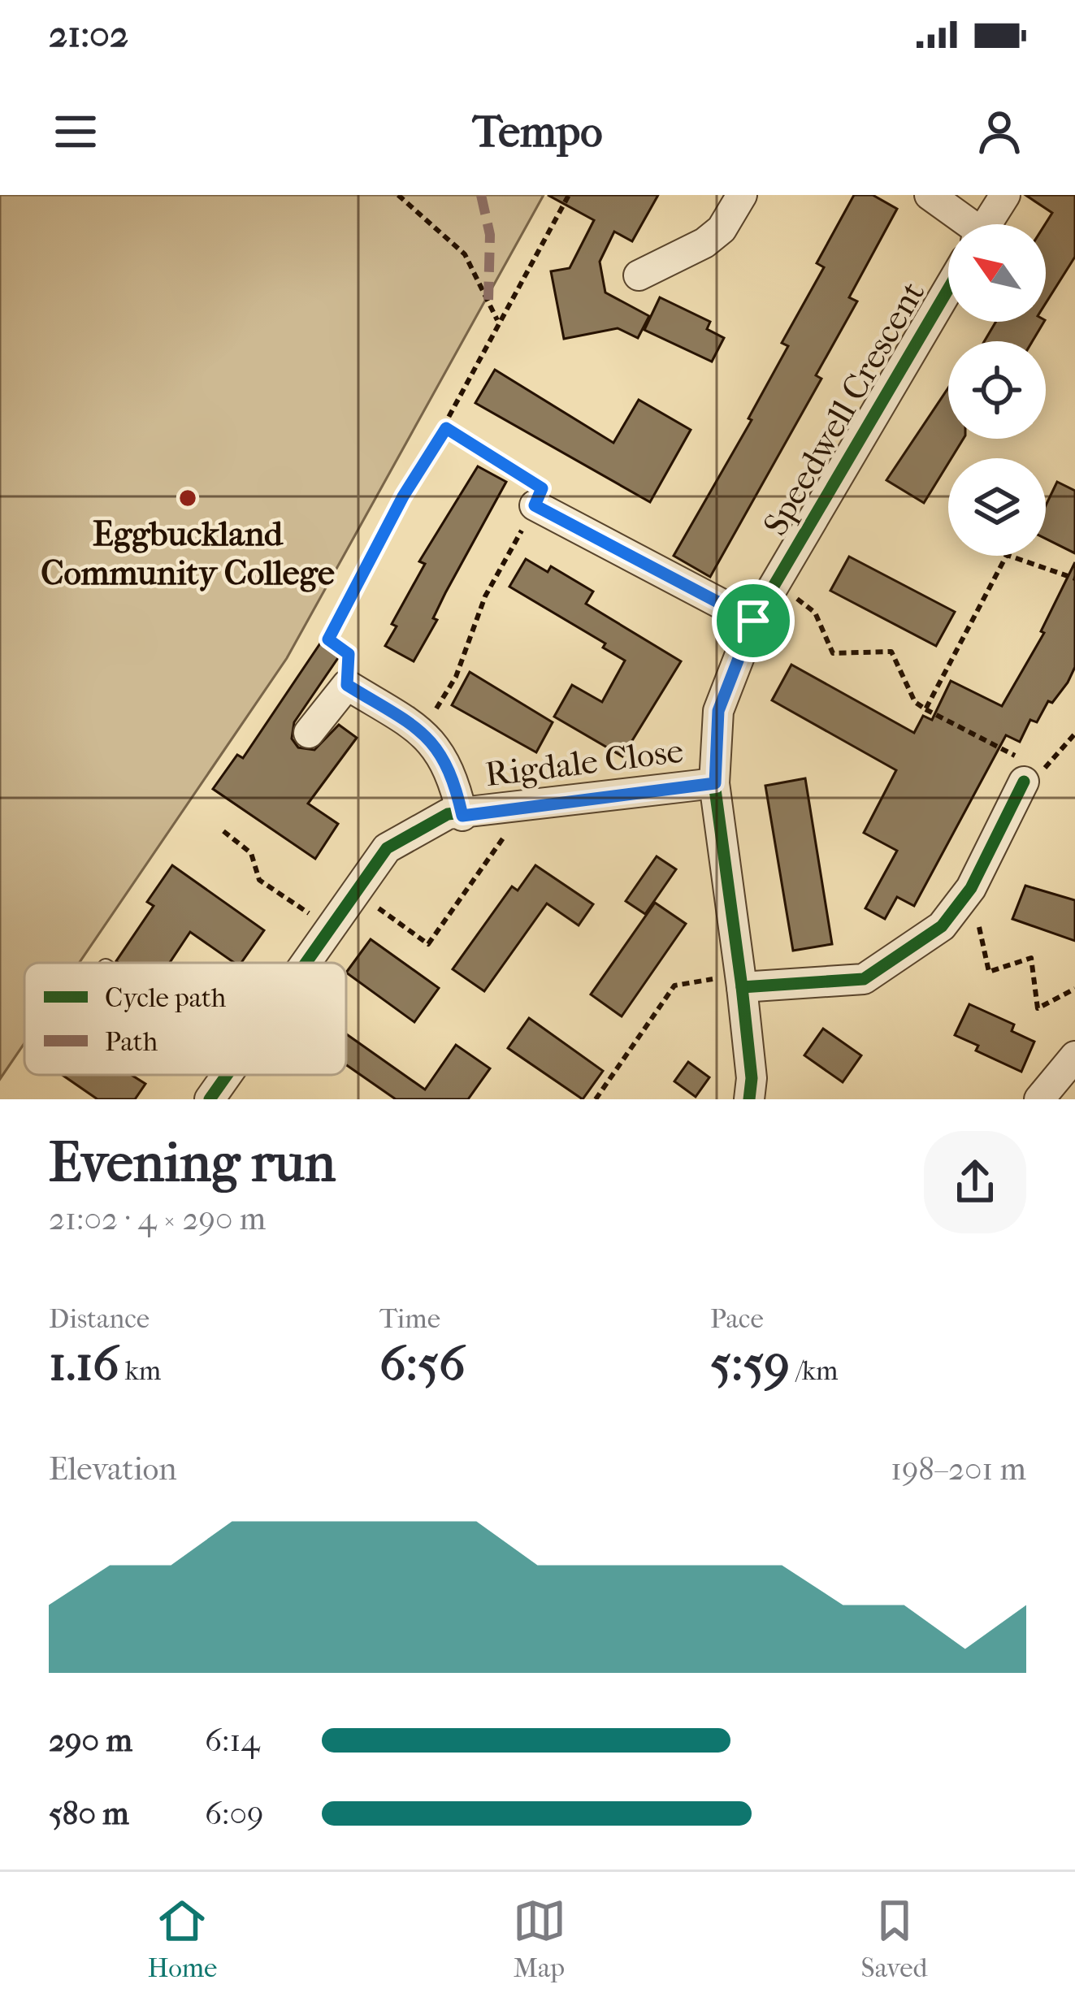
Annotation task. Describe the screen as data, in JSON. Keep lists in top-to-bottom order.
{
  "streets": {
    "street": ["Speedwell Crescent", "Rigdale Close"]
  },
  "crossings": [
    ["Speedwell Crescent", "Rigdale Close"]
  ],
  "places": ["Eggbuckland Community College"],
  "legend": ["Cycle path", "Path"],
  "north": "top left",
  "page": {
    "status": "21:02",
    "header": "Tempo",
    "heading": ["Evening run", "21:02 · 4 × 290 m"],
    "stats": [
      ["Distance", "1.16 km"],
      ["Time", "6:56"],
      ["Pace", "5:59 /km"]
    ],
    "chart": ["Elevation", "198–201 m"],
    "list": [
      {
        "name": "290 m",
        "note": "6:14"
      },
      {
        "name": "580 m",
        "note": "6:09"
      }
    ],
    "tabs": ["Home", "Map", "Saved"]
  }
}
